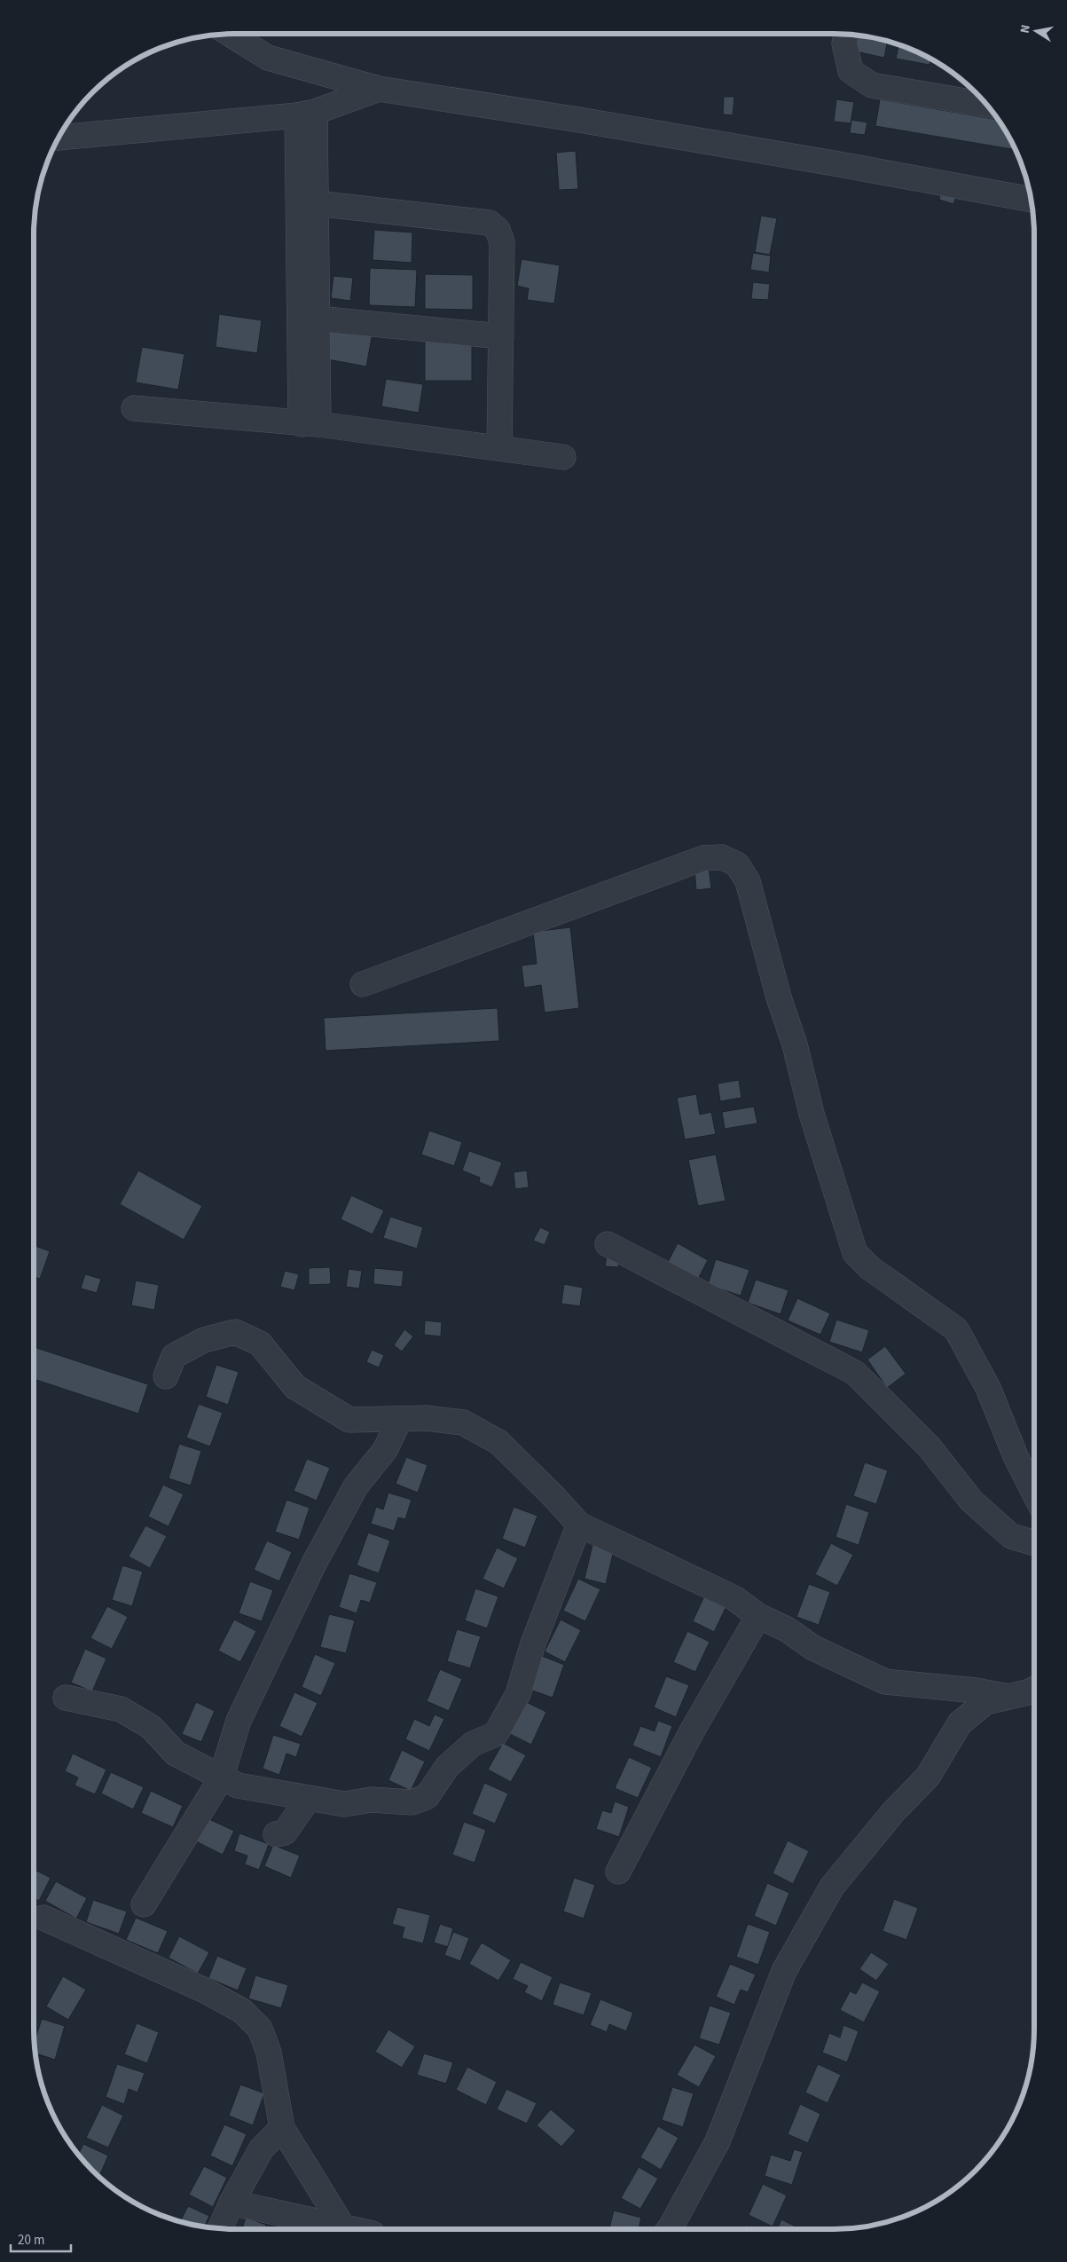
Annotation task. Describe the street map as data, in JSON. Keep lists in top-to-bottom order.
{
  "scale_bar": "20 m",
  "north": "left"
}
